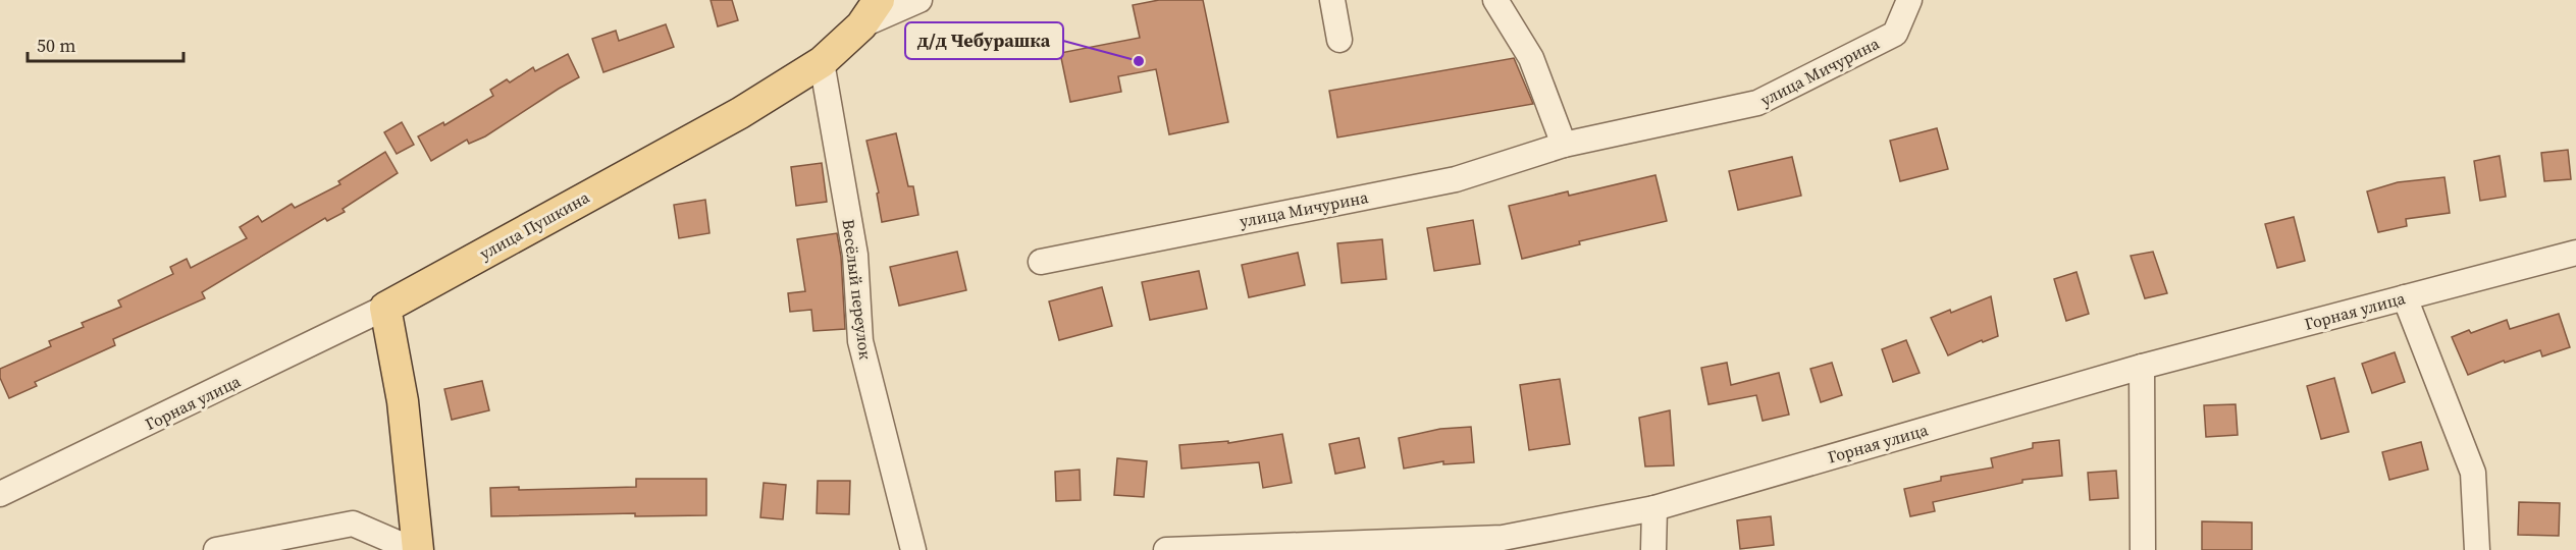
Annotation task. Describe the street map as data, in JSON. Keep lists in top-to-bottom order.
{
  "streets": {
    "main road": ["улица Пушкина"],
    "street": ["улица Мичурина", "Весёлый переулок", "Горная улица"]
  },
  "crossings": [
    ["улица Пушкина", "Весёлый переулок"],
    ["улица Пушкина", "Горная улица"]
  ],
  "places": ["д/д Чебурашка"],
  "scale_bar": "50 m"
}
